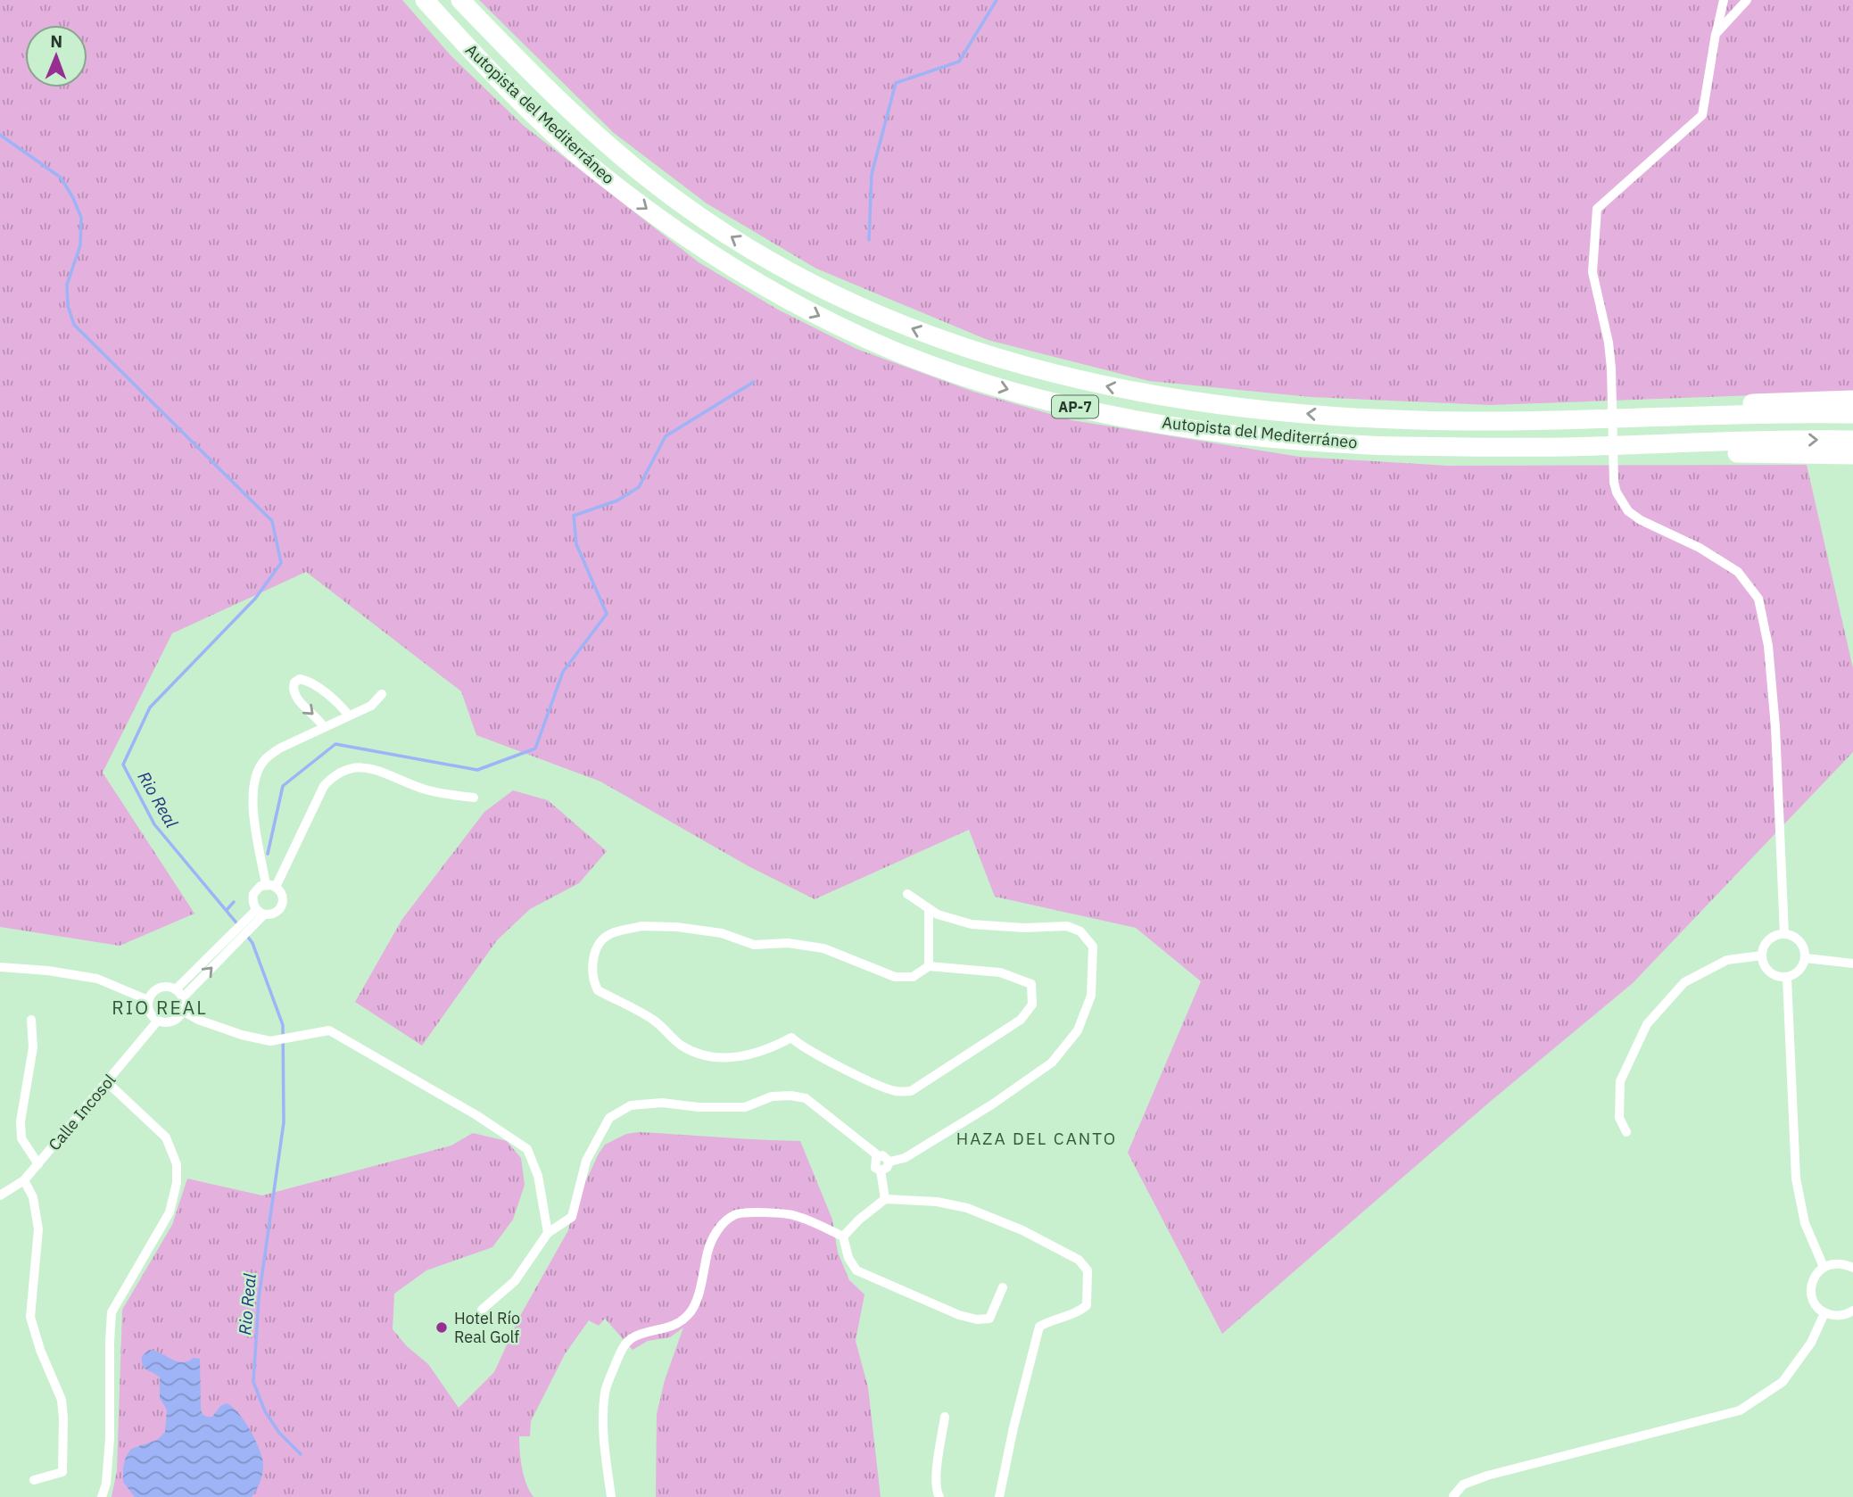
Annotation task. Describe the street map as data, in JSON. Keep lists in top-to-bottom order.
{
  "streets": {
    "highway": ["Autopista del Mediterráneo", "AP-7"],
    "street": ["Calle Incosol"]
  },
  "districts": ["RIO REAL", "HAZA DEL CANTO"],
  "water": ["Rio Real"],
  "places": ["Hotel Río Real Golf"],
  "north": "top"
}
